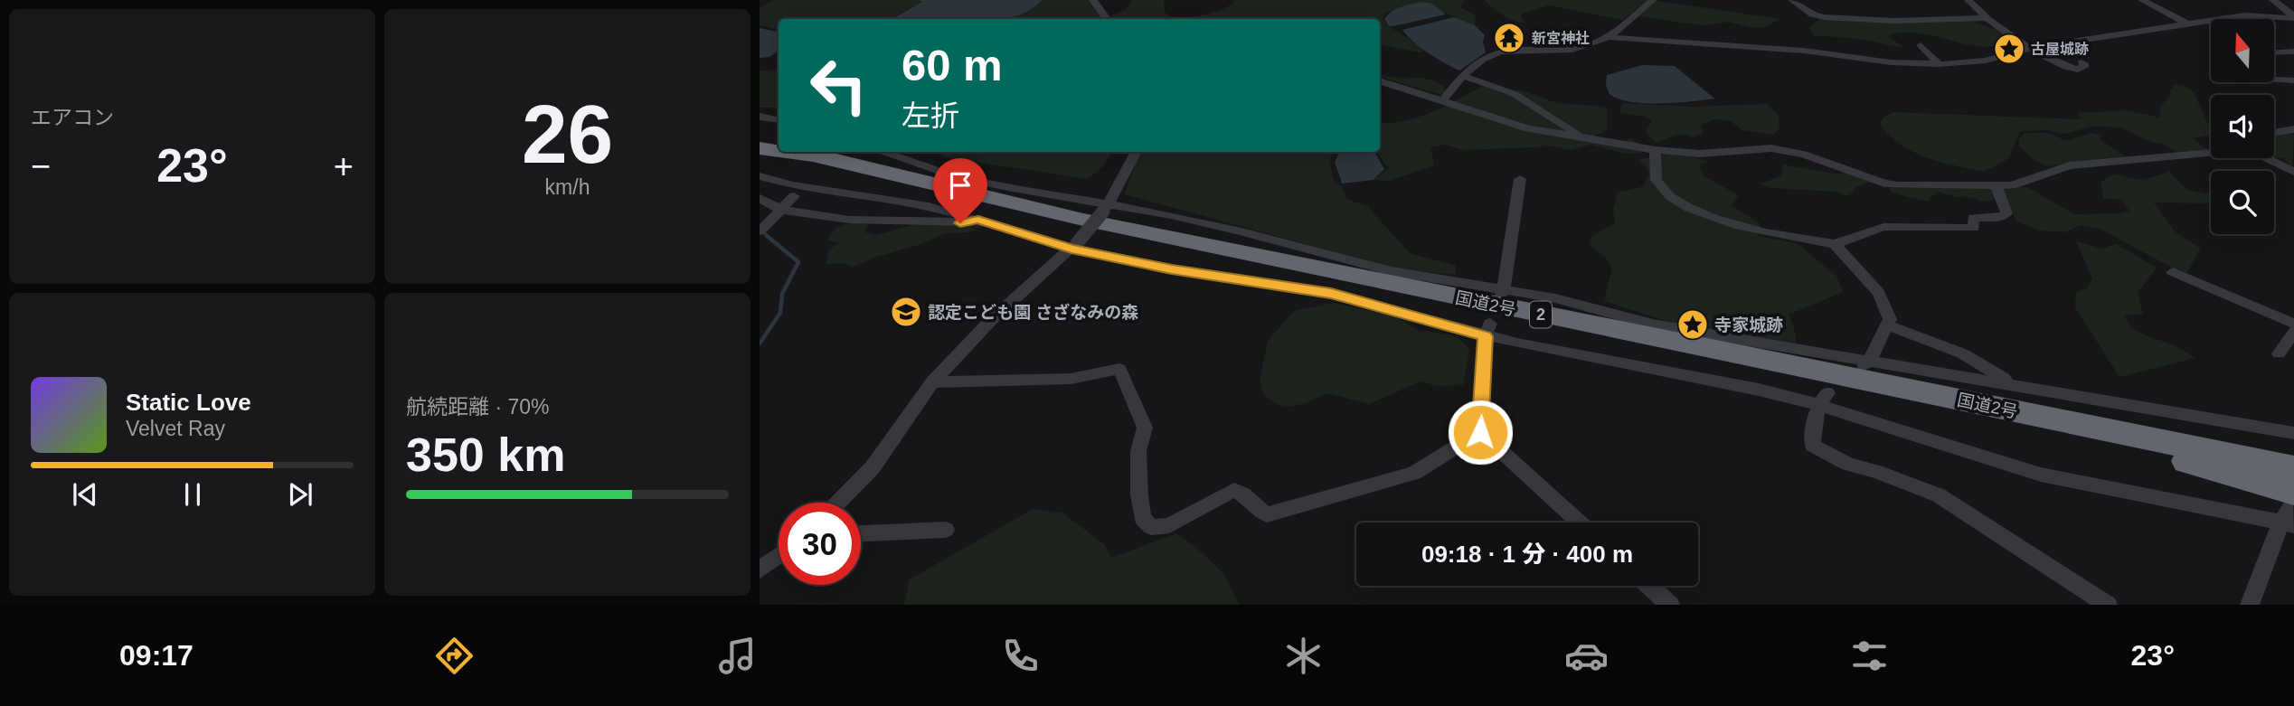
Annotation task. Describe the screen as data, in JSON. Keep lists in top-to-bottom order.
{
  "streets": {
    "highway": ["国道2号", "2"]
  },
  "places": {
    "temple": ["新宮神社"],
    "place": ["古屋城跡", "寺家城跡"],
    "school or university": ["認定こども園 さざなみの森"]
  },
  "north": "top",
  "page": {
    "tile": [
      "エアコン",
      ["26", "km/h"],
      ["航続距離 · 70%", "350 km"]
    ],
    "turn": ["60 m", "左折"],
    "heat": ["−", "23°", "+"],
    "song": ["Static Love", "Velvet Ray"],
    "limit": "30",
    "trip": "09:18 · 1 分 · 400 m",
    "tabs": ["09:17", "23°"]
  }
}
